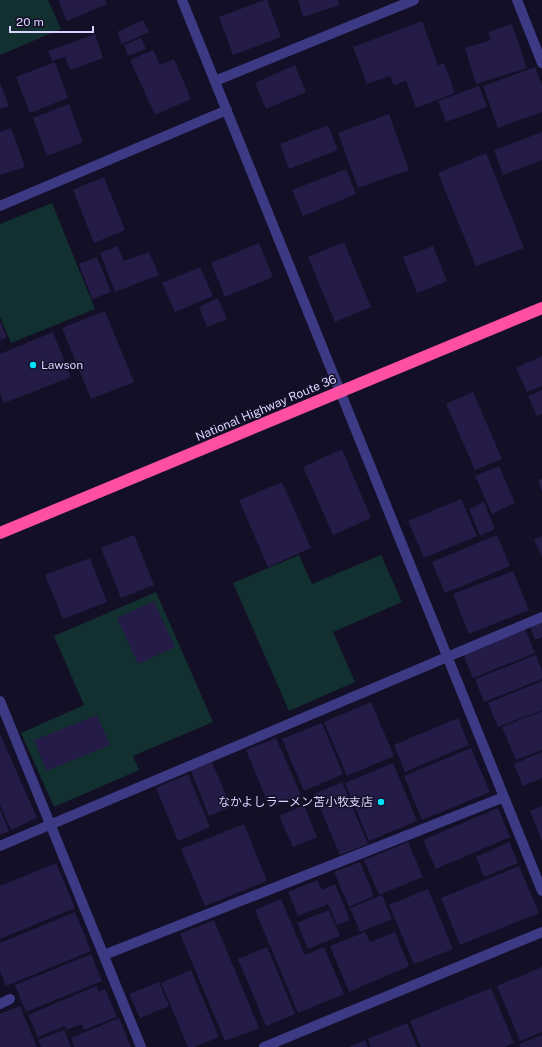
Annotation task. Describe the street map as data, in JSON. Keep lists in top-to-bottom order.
{
  "streets": {
    "highway": ["National Highway Route 36"]
  },
  "places": ["Lawson", "なかよしラーメン苫小牧支店"],
  "scale_bar": "20 m"
}
